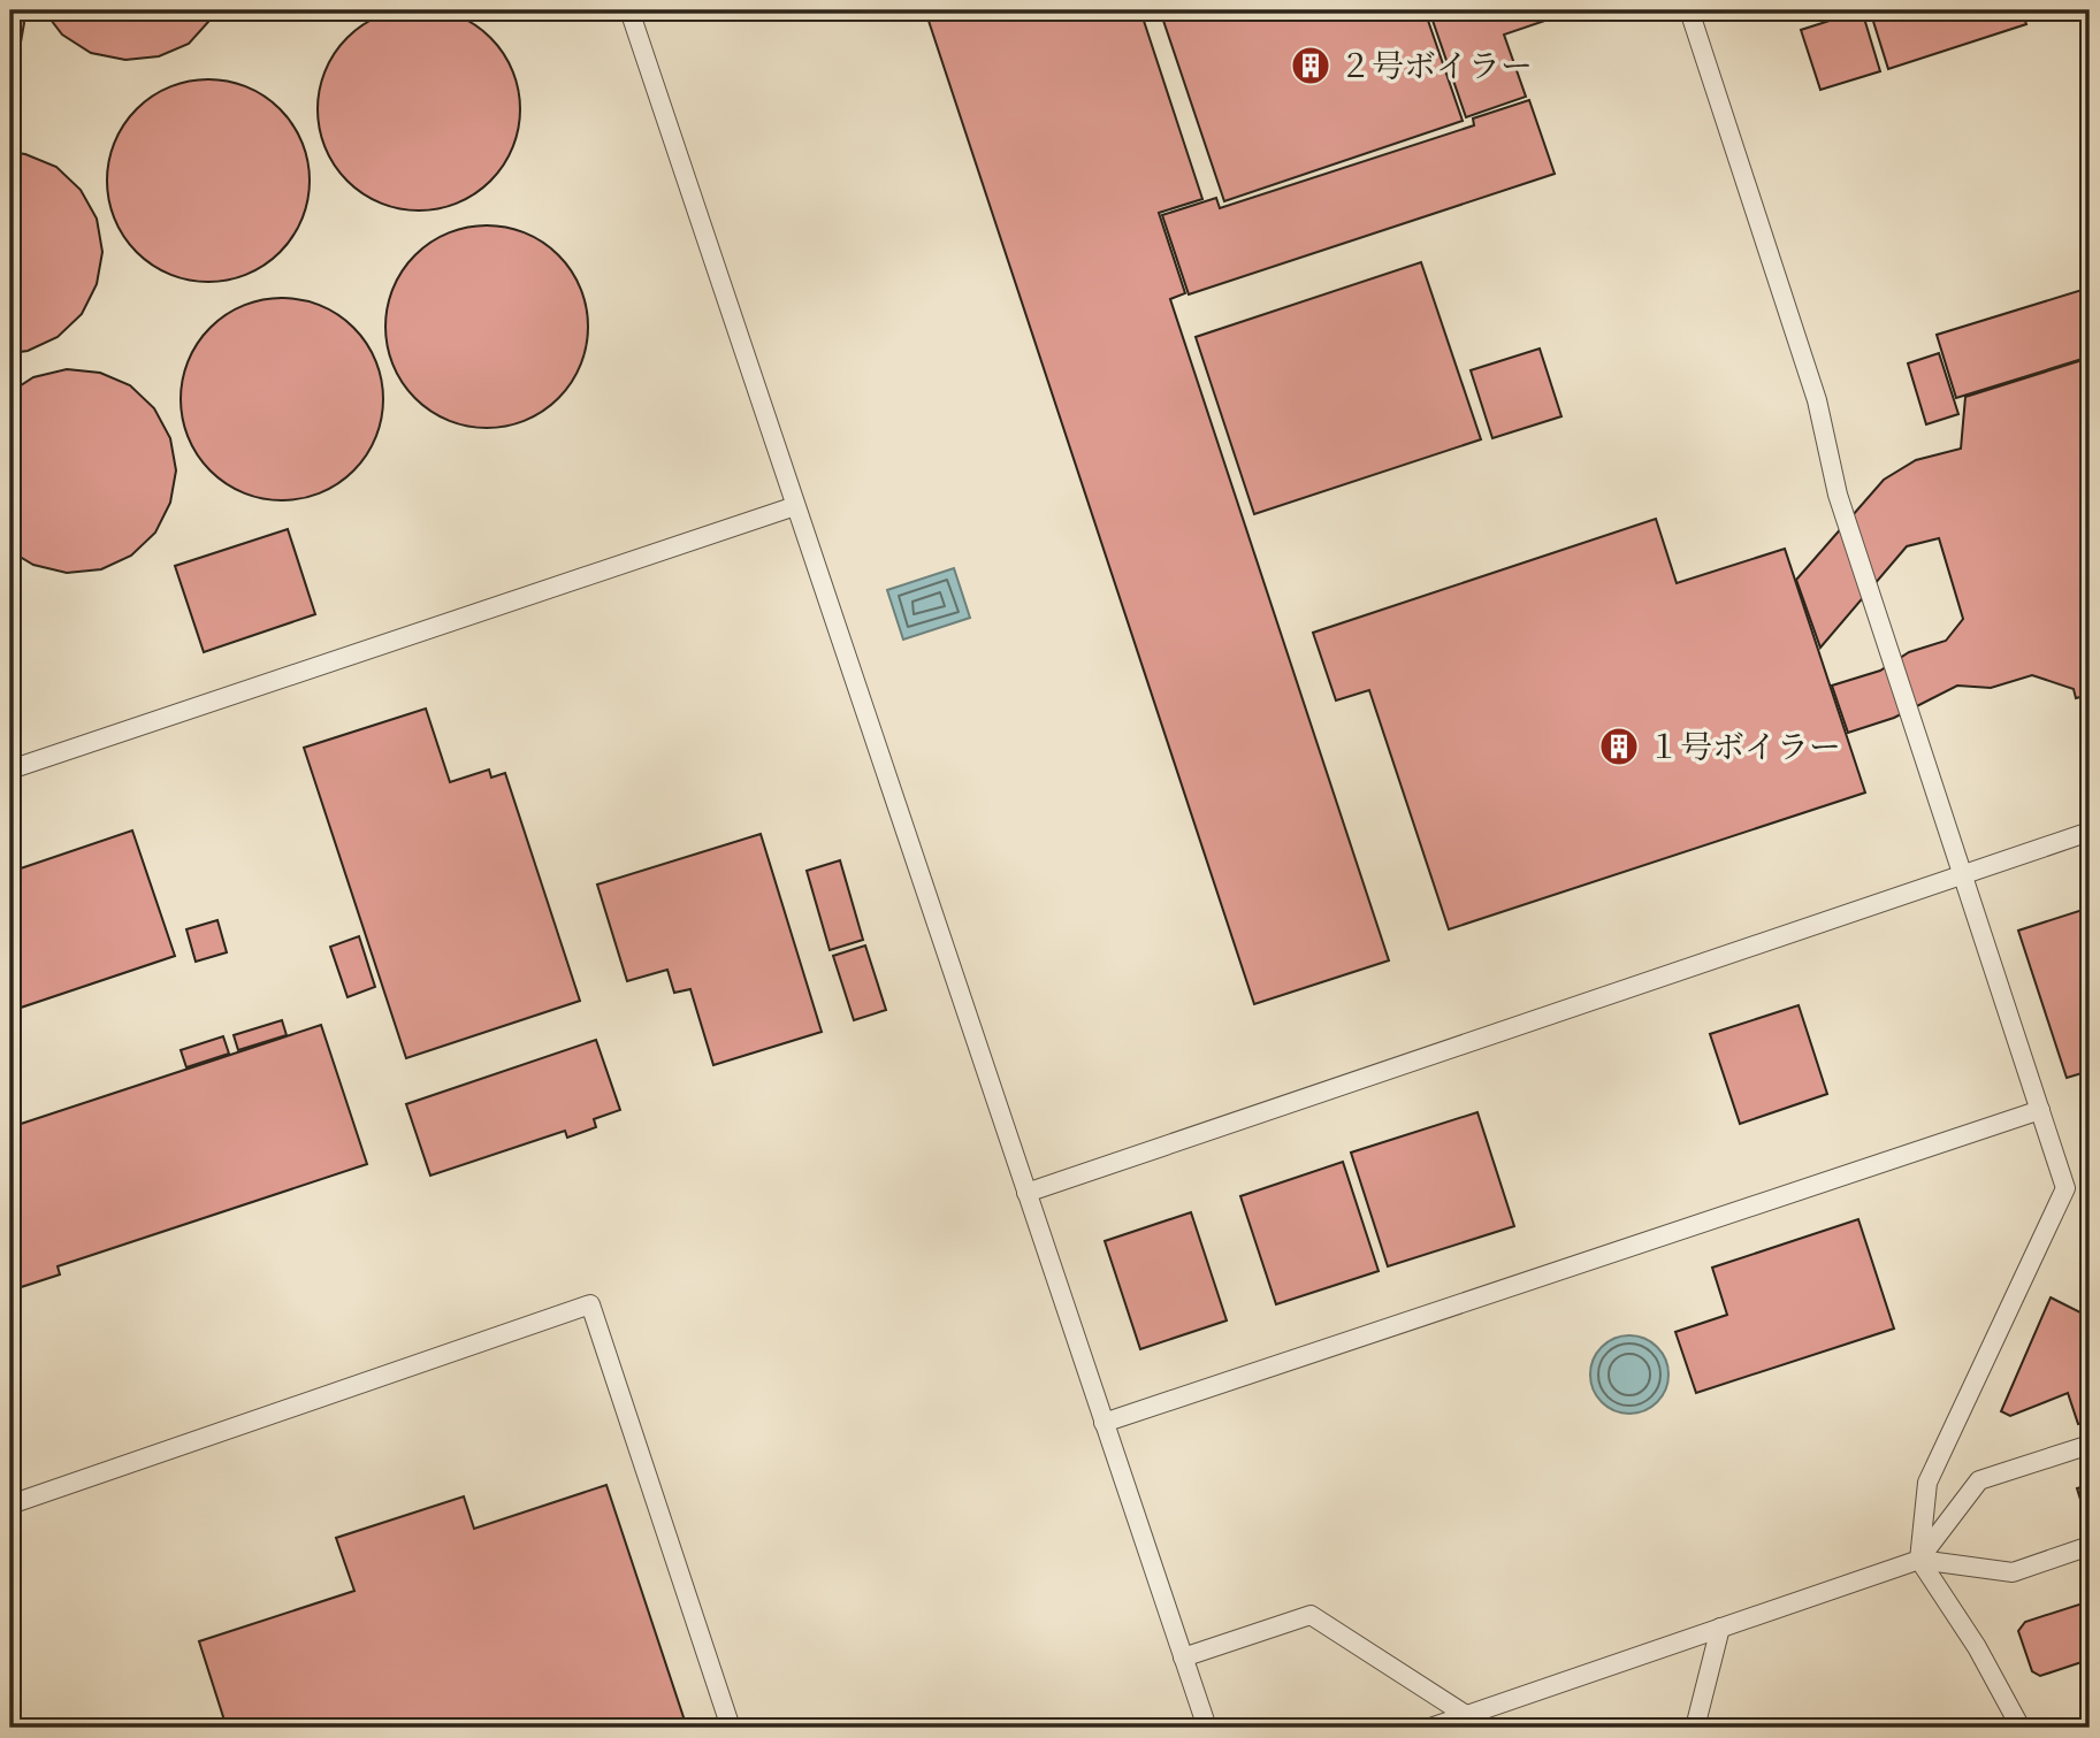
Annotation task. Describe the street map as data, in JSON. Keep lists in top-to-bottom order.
{
  "places": {
    "building": ["２号ボイラー", "１号ボイラー"]
  }
}
